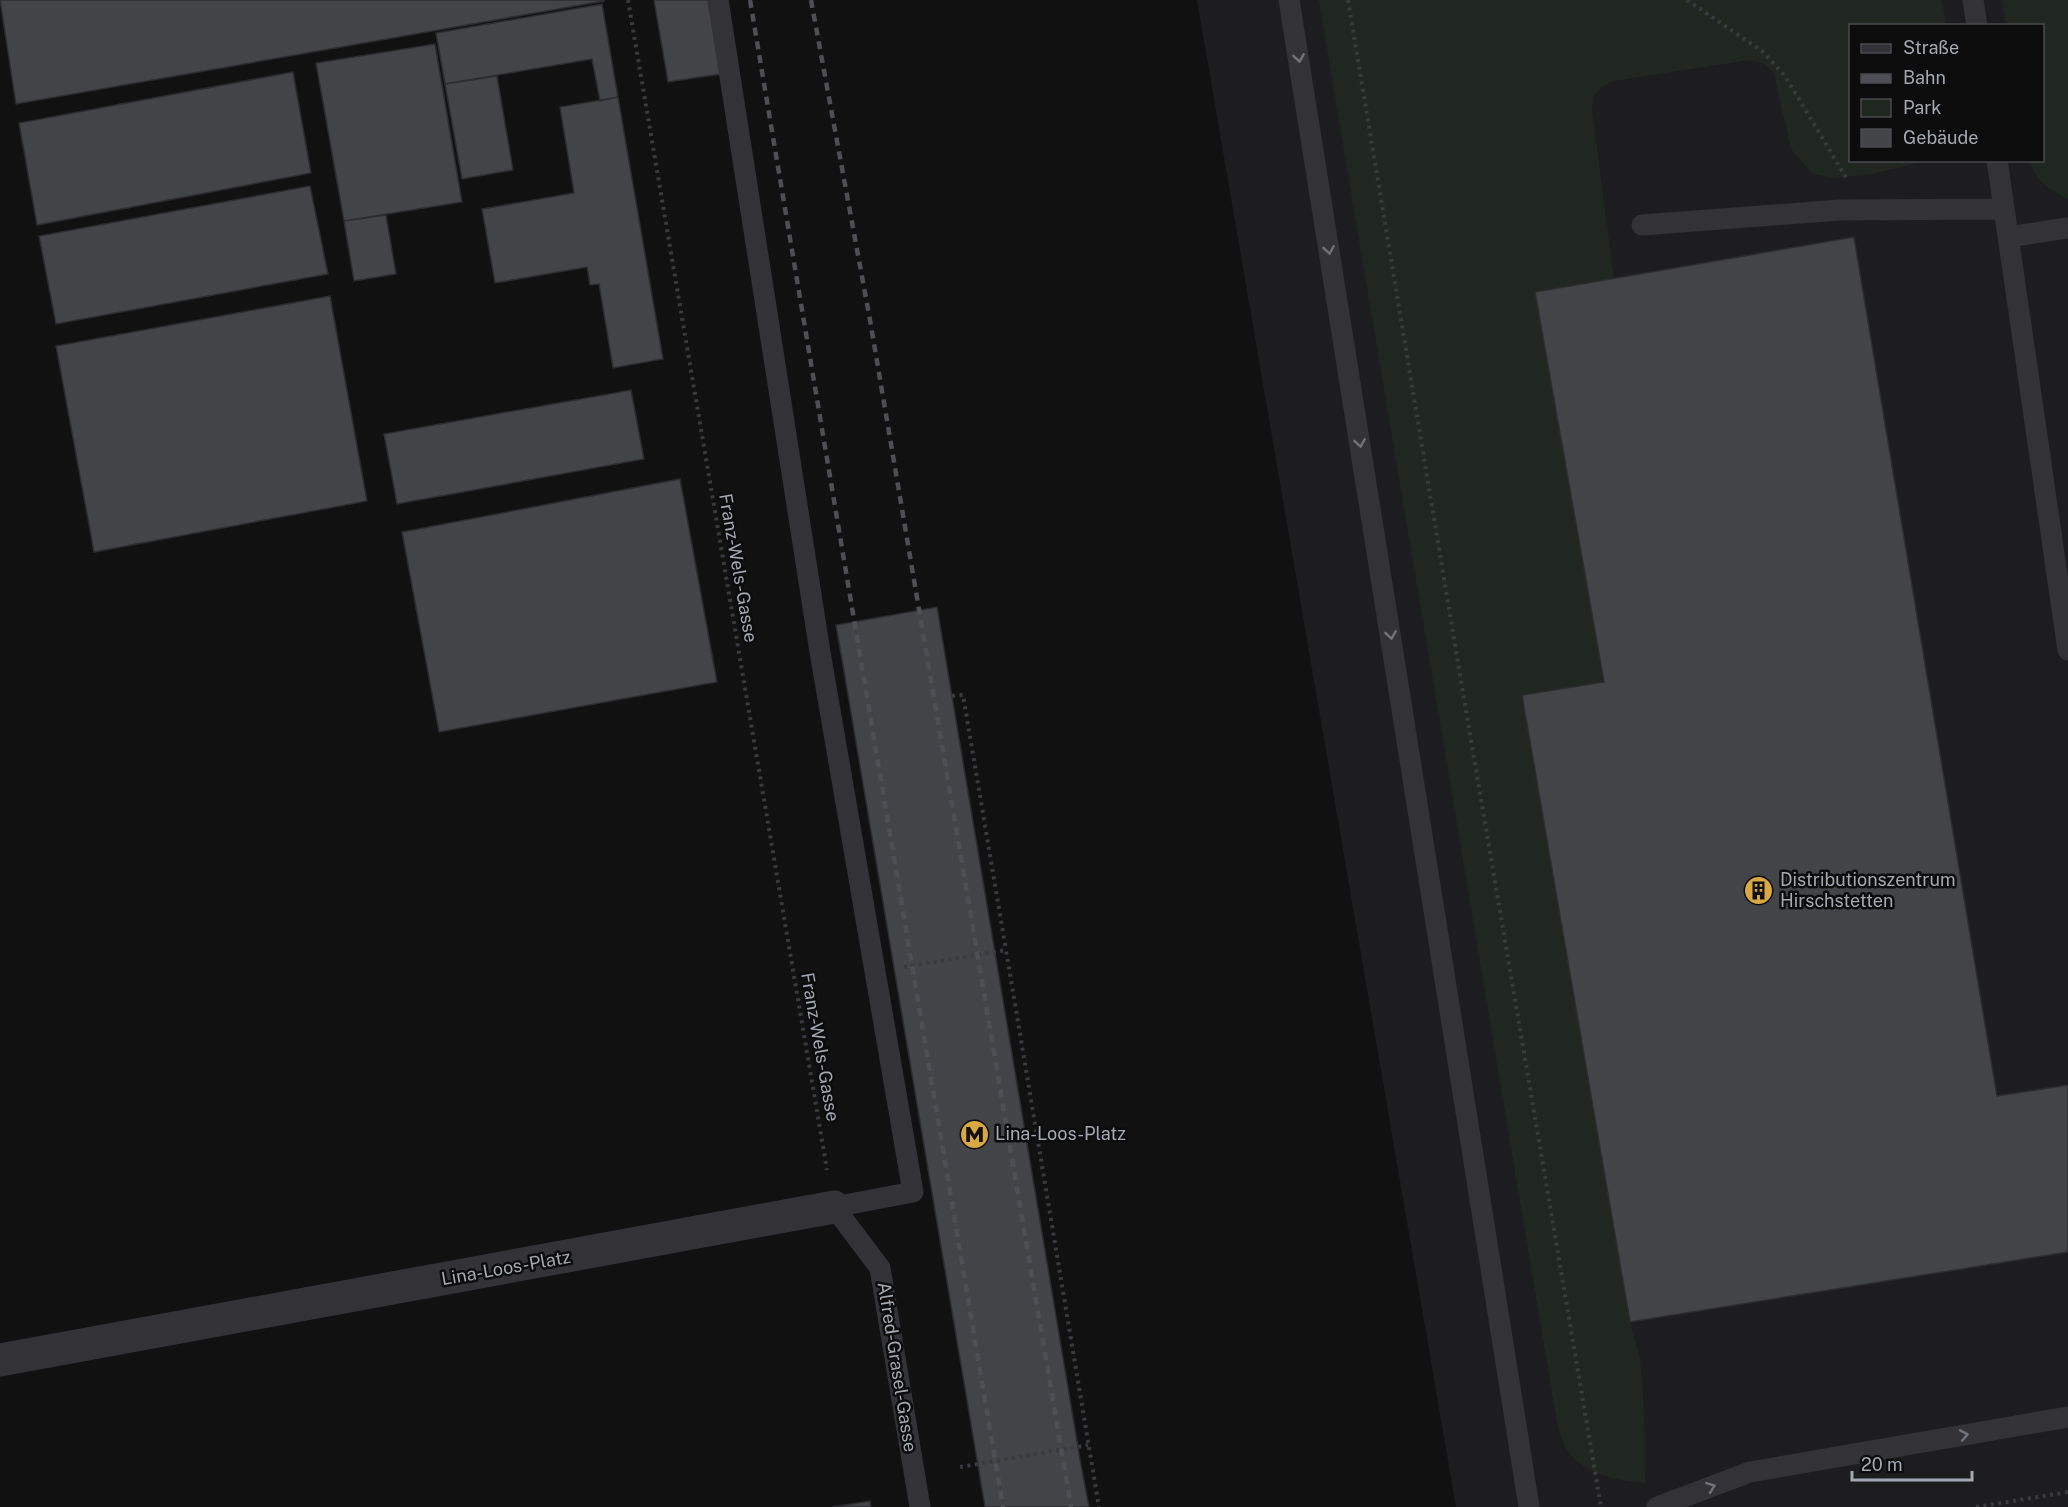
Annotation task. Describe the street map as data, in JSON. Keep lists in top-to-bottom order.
{
  "streets": {
    "street": ["Lina-Loos-Platz"],
    "lane": ["Alfred-Grasel-Gasse"],
    "path": ["Franz-Wels-Gasse"]
  },
  "crossings": [
    ["Lina-Loos-Platz", "Alfred-Grasel-Gasse"]
  ],
  "places": {
    "building": ["Distributionszentrum Hirschstetten"],
    "metro station": ["Lina-Loos-Platz"]
  },
  "legend": [
    "Straße",
    "Bahn",
    "Park",
    "Gebäude"
  ],
  "scale_bar": "20 m"
}
